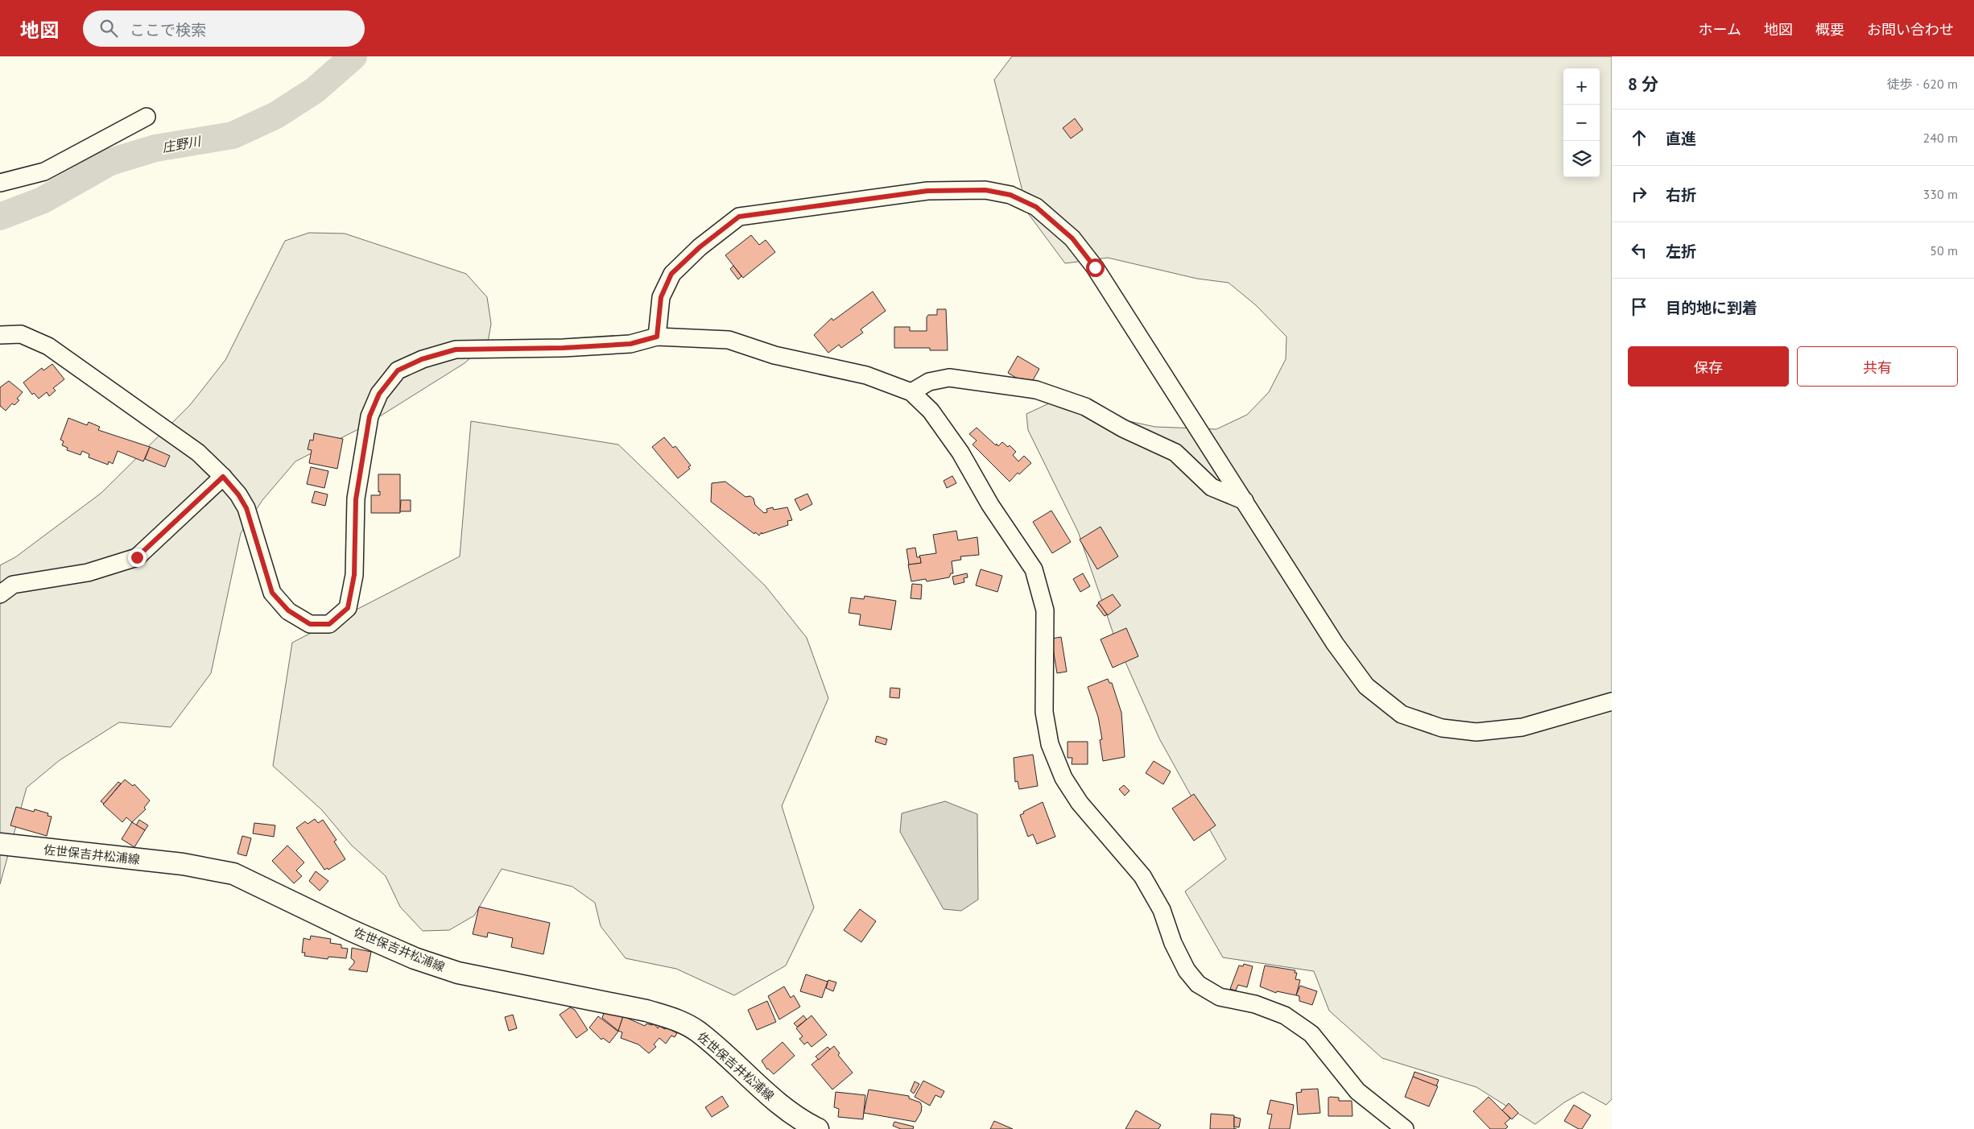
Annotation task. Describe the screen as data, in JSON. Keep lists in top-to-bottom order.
{
  "streets": {
    "main road": ["佐世保吉井松浦線"]
  },
  "water": ["庄野川"],
  "page": {
    "header": "地図",
    "search": "ここで検索",
    "nav": [
      "ホーム",
      "地図",
      "概要",
      "お問い合わせ"
    ],
    "heading": ["8 分", "徒歩 · 620 m"],
    "map_buttons": ["+", "−"],
    "list": [
      ["直進", "240 m"],
      ["右折", "330 m"],
      ["左折", "50 m"],
      "目的地に到着"
    ],
    "buttons": ["保存", "共有"]
  }
}
